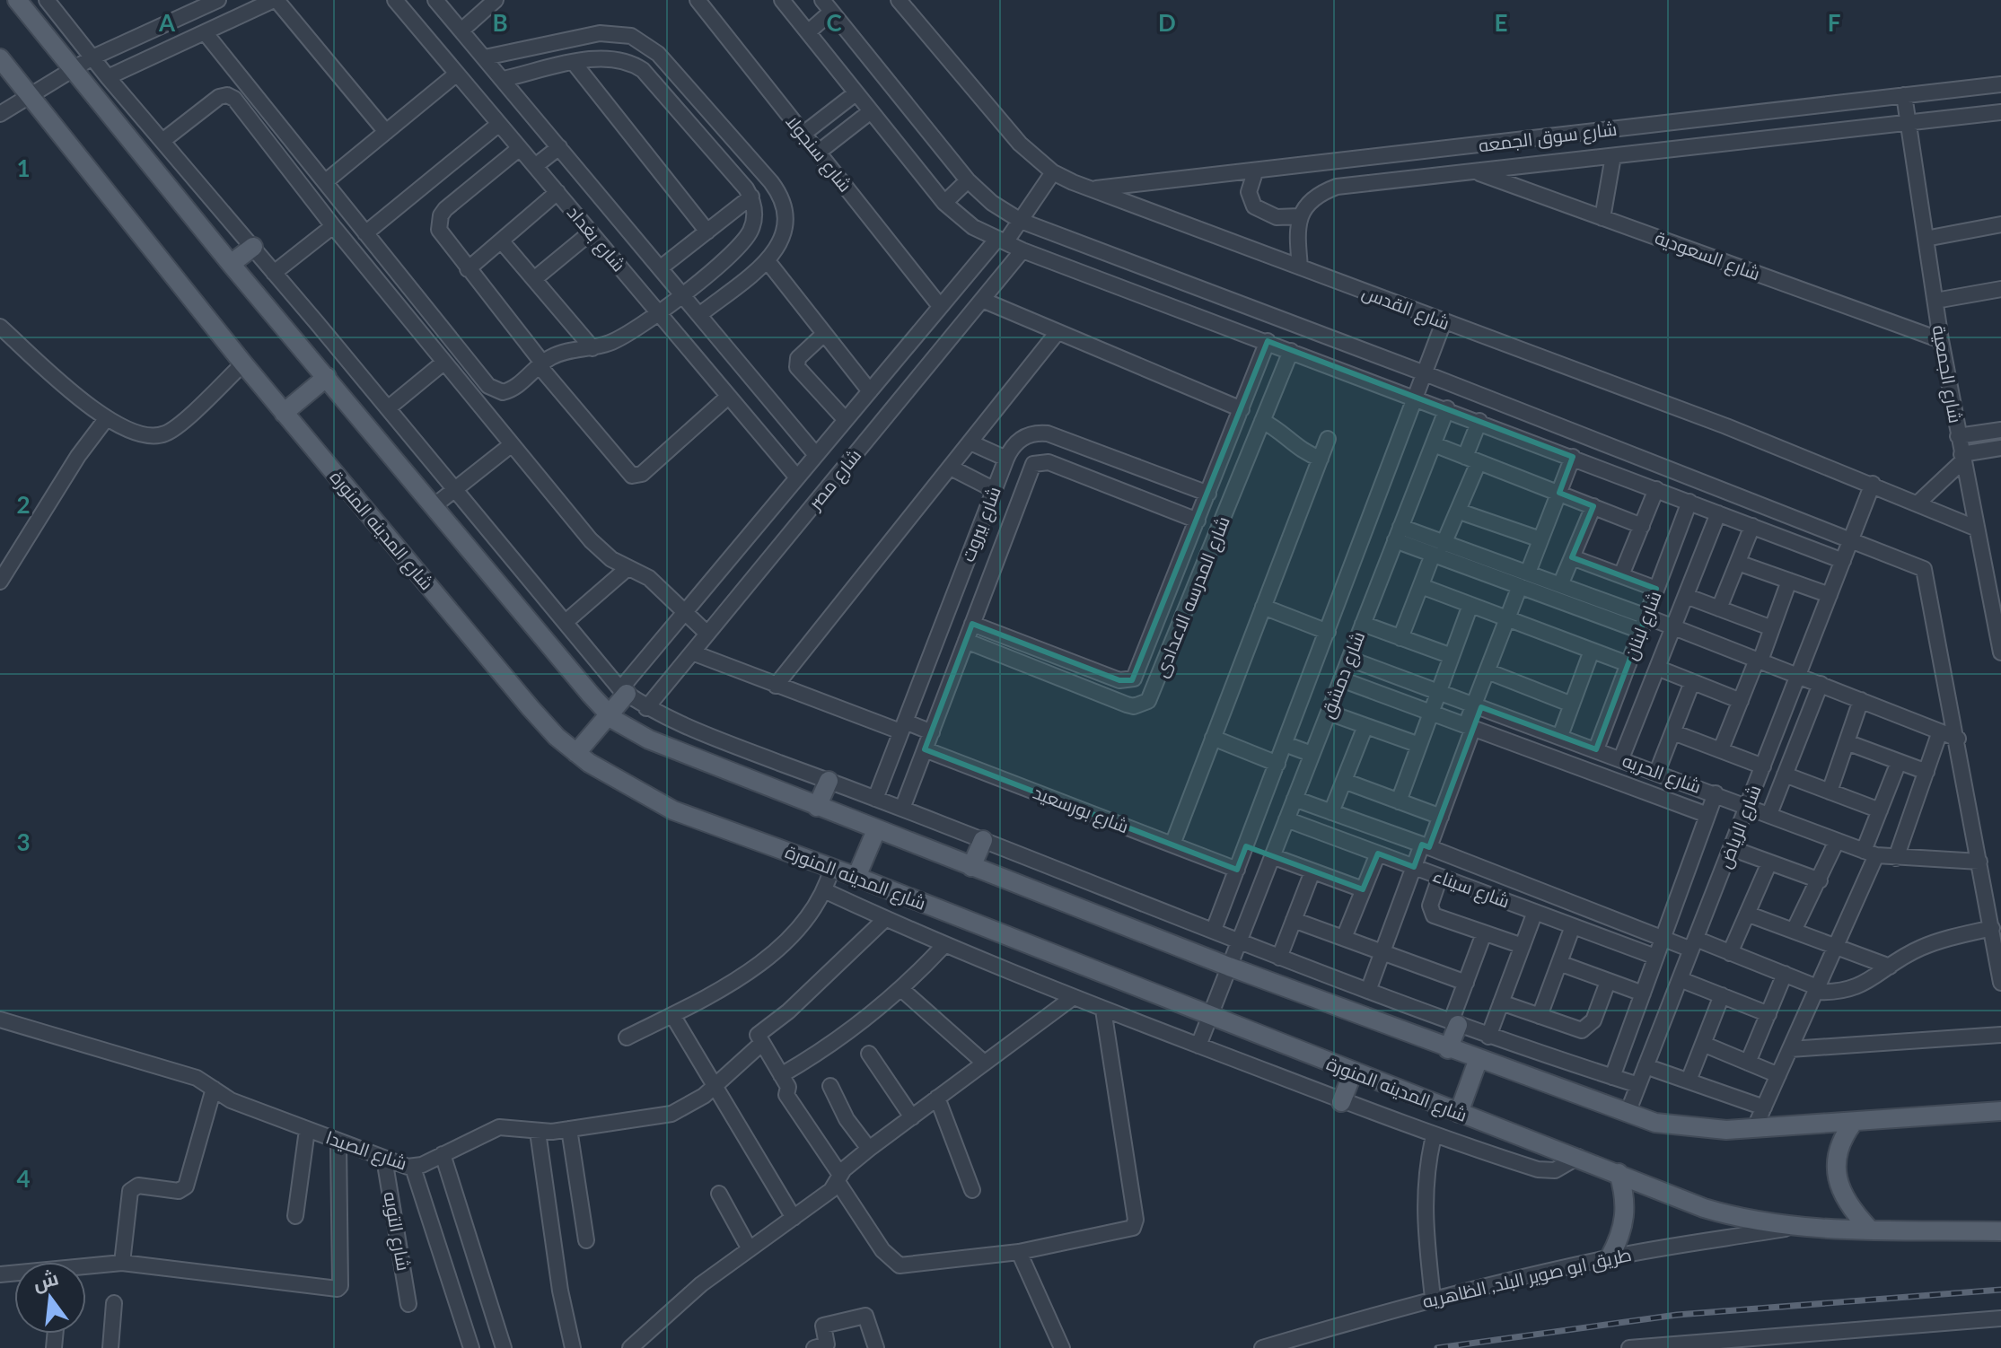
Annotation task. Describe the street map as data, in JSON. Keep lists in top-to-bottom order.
{
  "streets": {
    "main road": ["شارع المدينه المنورة"],
    "street": [
      "شارع سوق الجمعه",
      "شارع سنجولا",
      "شارع بغداد",
      "شارع السعودية",
      "شارع القدس",
      "شارع الجمعية",
      "شارع مصر",
      "شارع بيروت",
      "شارع المدرسه الاعدادى",
      "شارع لبنان",
      "شارع دمشق",
      "شارع الحريه",
      "شارع بورسعيد",
      "شارع الرياض",
      "شارع سيناء",
      "شارع الصيدا",
      "شارع التوبه",
      "طريق ابو صوير البلد, الظاهريه"
    ]
  },
  "crossings": [
    ["شارع سوق الجمعه", "شارع السعودية"],
    ["شارع سوق الجمعه", "شارع القدس"],
    ["شارع سوق الجمعه", "شارع الجمعية"],
    ["شارع سنجولا", "شارع مصر"],
    ["شارع بغداد", "شارع مصر"],
    ["شارع السعودية", "شارع الجمعية"],
    ["شارع القدس", "شارع الجمعية"],
    ["شارع القدس", "شارع مصر"],
    ["شارع القدس", "شارع دمشق"],
    ["شارع القدس", "شارع الرياض"],
    ["شارع بيروت", "شارع المدرسه الاعدادى"],
    ["شارع بيروت", "شارع بورسعيد"],
    ["شارع المدينه المنورة", "شارع دمشق"],
    ["شارع المدينه المنورة", "طريق ابو صوير البلد, الظاهريه"],
    ["شارع لبنان", "شارع الحريه"],
    ["شارع دمشق", "شارع الحريه"],
    ["شارع دمشق", "شارع بورسعيد"],
    ["شارع دمشق", "شارع سيناء"],
    ["شارع الحريه", "شارع الرياض"],
    ["شارع الرياض", "شارع سيناء"],
    ["شارع الصيدا", "شارع التوبه"]
  ],
  "north": "top",
  "grid": {
    "columns": [
      "A",
      "B",
      "C",
      "D",
      "E",
      "F"
    ],
    "rows": [
      "1",
      "2",
      "3",
      "4"
    ]
  }
}
